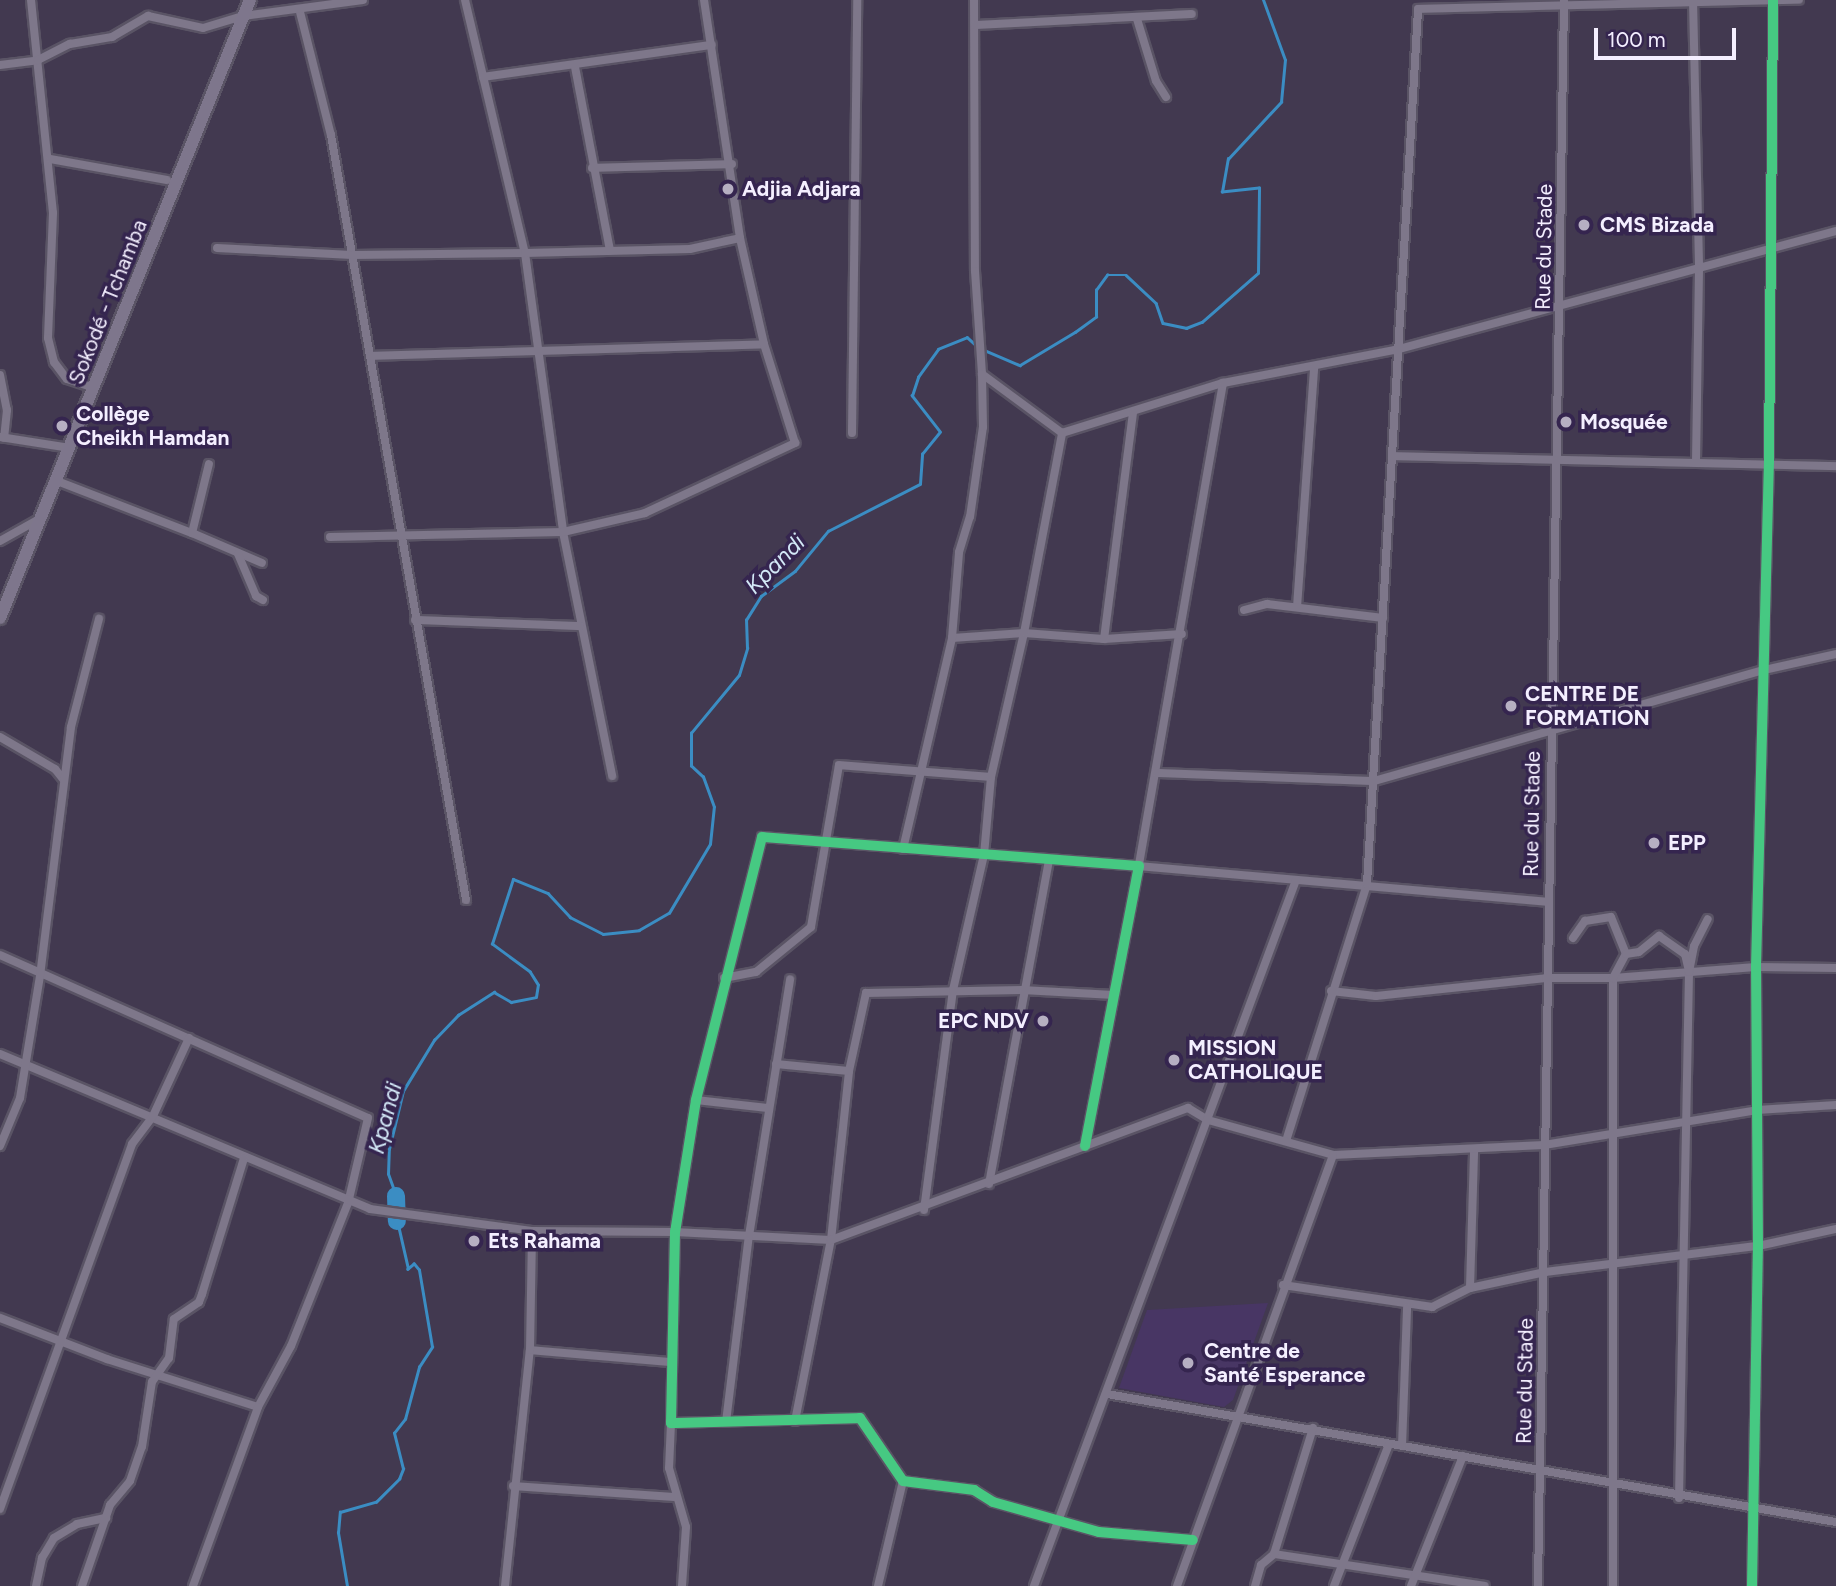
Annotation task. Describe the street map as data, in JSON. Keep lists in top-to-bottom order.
{
  "streets": {
    "main road": ["Sokodé - Tchamba"],
    "street": ["Rue du Stade"]
  },
  "water": ["Kpandi"],
  "places": [
    "Adjia Adjara",
    "CMS Bizada",
    "Mosquée",
    "Collège Cheikh Hamdan",
    "CENTRE DE FORMATION",
    "EPP",
    "EPC NDV",
    "MISSION CATHOLIQUE",
    "Ets Rahama",
    "Centre de Santé Esperance"
  ],
  "scale_bar": "100 m"
}
